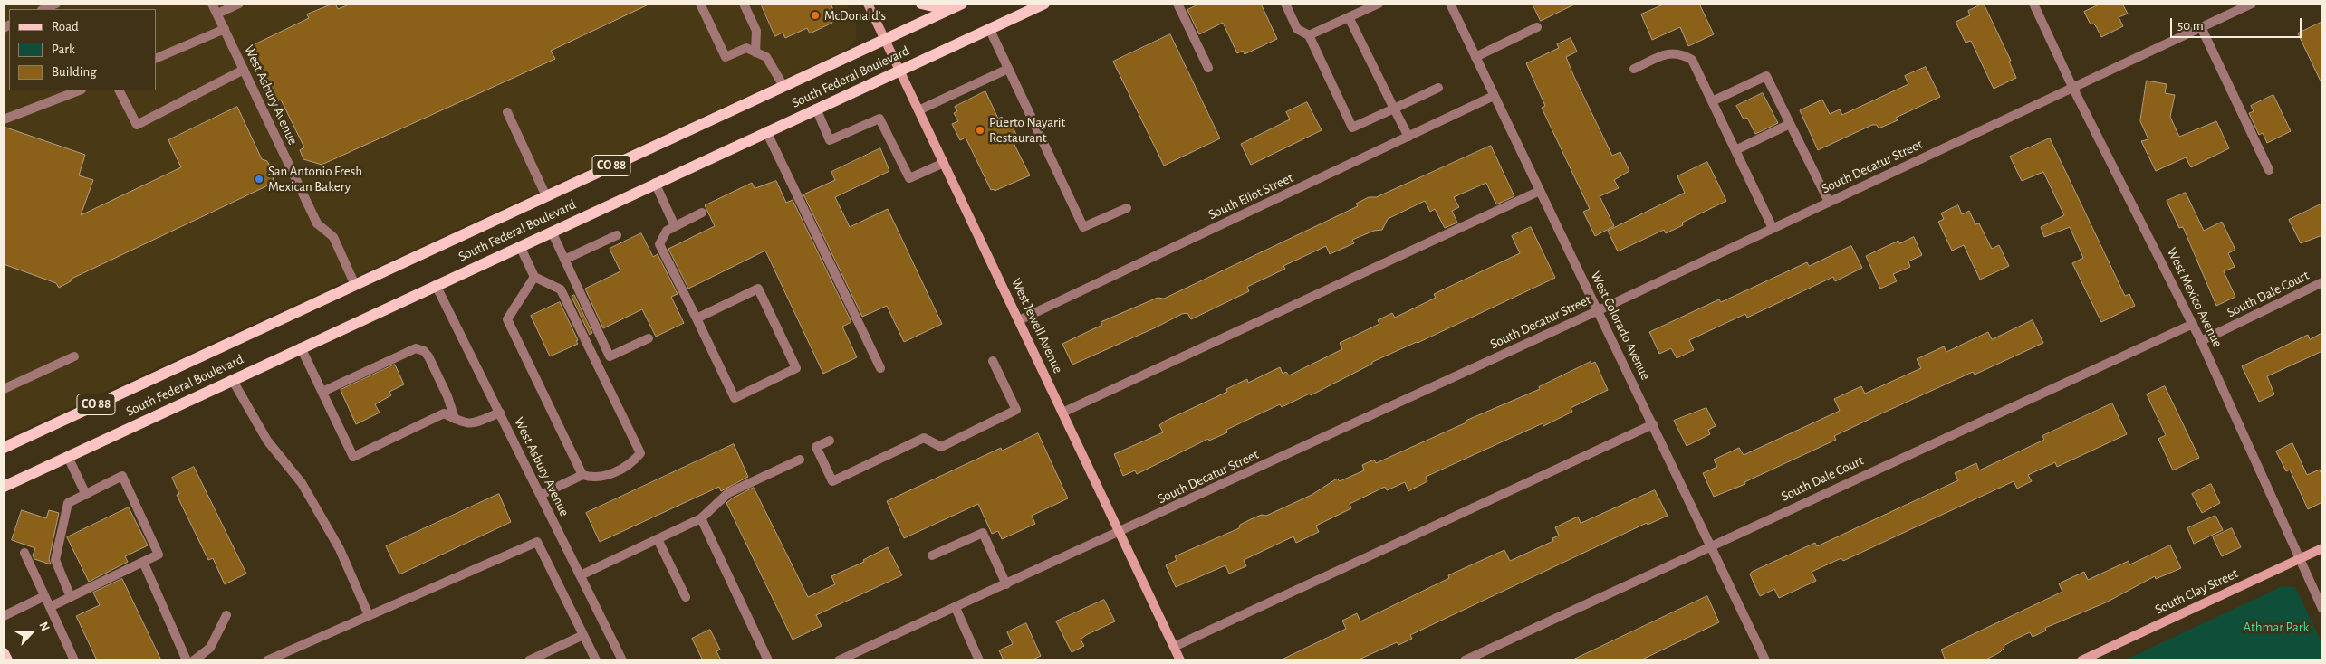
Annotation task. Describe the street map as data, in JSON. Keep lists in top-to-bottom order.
{
  "streets": {
    "main road": ["South Federal Boulevard", "CO 88"],
    "street": [
      "West Asbury Avenue",
      "South Decatur Street",
      "South Eliot Street",
      "South Dale Court",
      "West Mexico Avenue",
      "West Jewell Avenue",
      "West Colorado Avenue",
      "South Clay Street"
    ]
  },
  "crossings": [
    ["South Federal Boulevard", "West Asbury Avenue"],
    ["South Federal Boulevard", "West Jewell Avenue"],
    ["South Decatur Street", "West Mexico Avenue"],
    ["South Decatur Street", "West Jewell Avenue"],
    ["South Decatur Street", "West Colorado Avenue"],
    ["South Eliot Street", "West Jewell Avenue"],
    ["South Eliot Street", "West Colorado Avenue"],
    ["South Dale Court", "West Mexico Avenue"],
    ["South Dale Court", "West Colorado Avenue"],
    ["West Mexico Avenue", "South Clay Street"]
  ],
  "parks": ["Athmar Park"],
  "places": ["McDonald's", "Puerto Nayarit Restaurant", "San Antonio Fresh Mexican Bakery"],
  "legend": ["Road", "Park", "Building"],
  "scale_bar": "50 m",
  "north": "top right"
}
